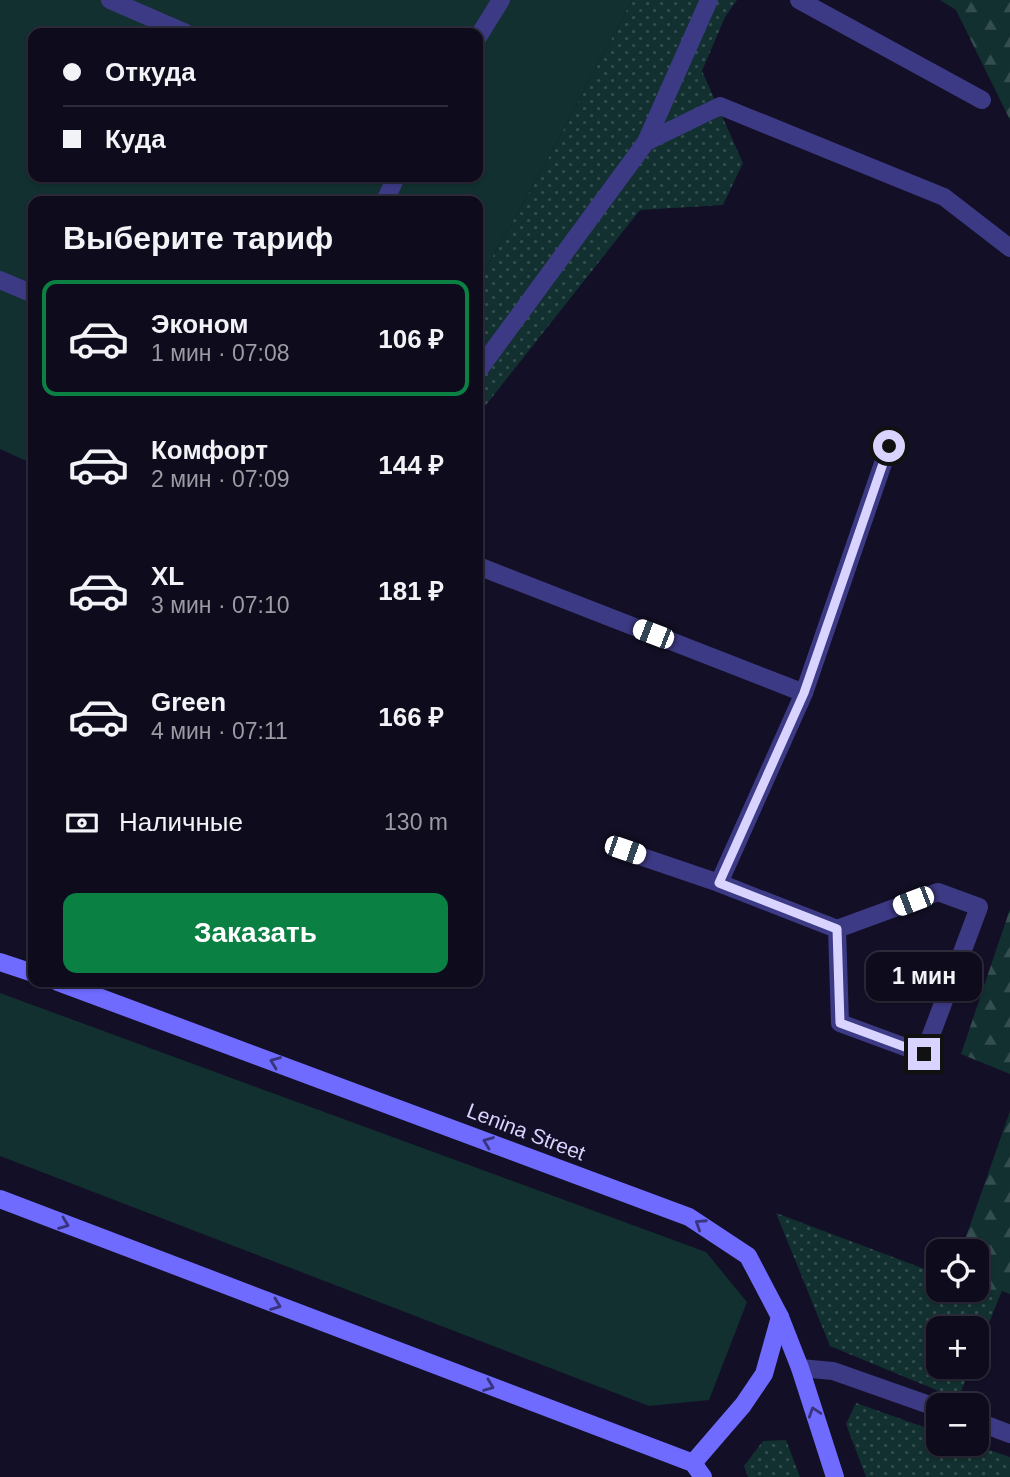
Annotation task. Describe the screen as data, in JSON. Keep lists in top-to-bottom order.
{
  "streets": {
    "main road": ["Lenina Street"]
  },
  "one_way": ["Lenina Street"],
  "page": {
    "banner": ["Откуда", "Куда"],
    "heading": "Выберите тариф",
    "list": [
      {
        "name": "Эконом",
        "note": "1 мин · 07:08",
        "value": "106 ₽"
      },
      {
        "name": "Комфорт",
        "note": "2 мин · 07:09",
        "value": "144 ₽"
      },
      {
        "name": "XL",
        "note": "3 мин · 07:10",
        "value": "181 ₽"
      },
      {
        "name": "Green",
        "note": "4 мин · 07:11",
        "value": "166 ₽"
      }
    ],
    "pay": ["Наличные", "130 m"],
    "buttons": "Заказать",
    "bubble": "1 мин",
    "map_buttons": ["+", "−"]
  }
}
